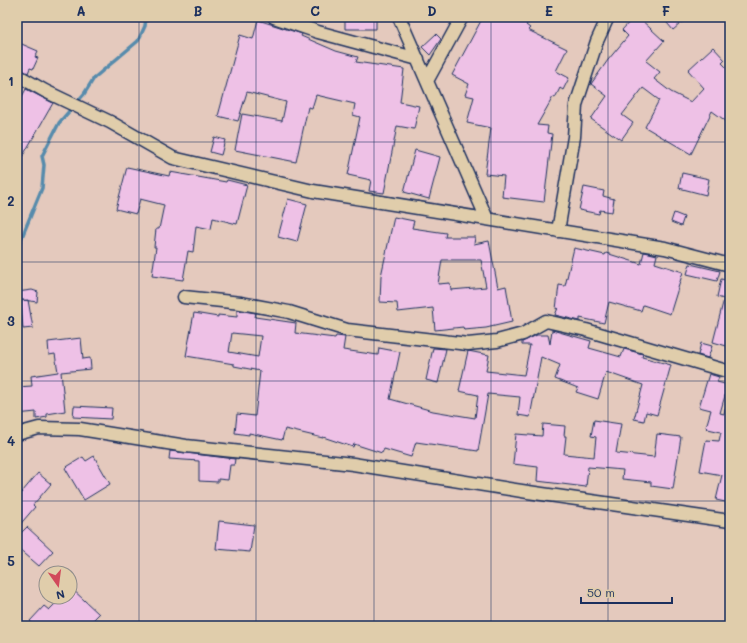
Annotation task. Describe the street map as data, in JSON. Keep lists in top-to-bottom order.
{
  "scale_bar": "50 m",
  "north": "bottom",
  "grid": {
    "columns": [
      "A",
      "B",
      "C",
      "D",
      "E",
      "F"
    ],
    "rows": [
      "1",
      "2",
      "3",
      "4",
      "5"
    ]
  }
}
